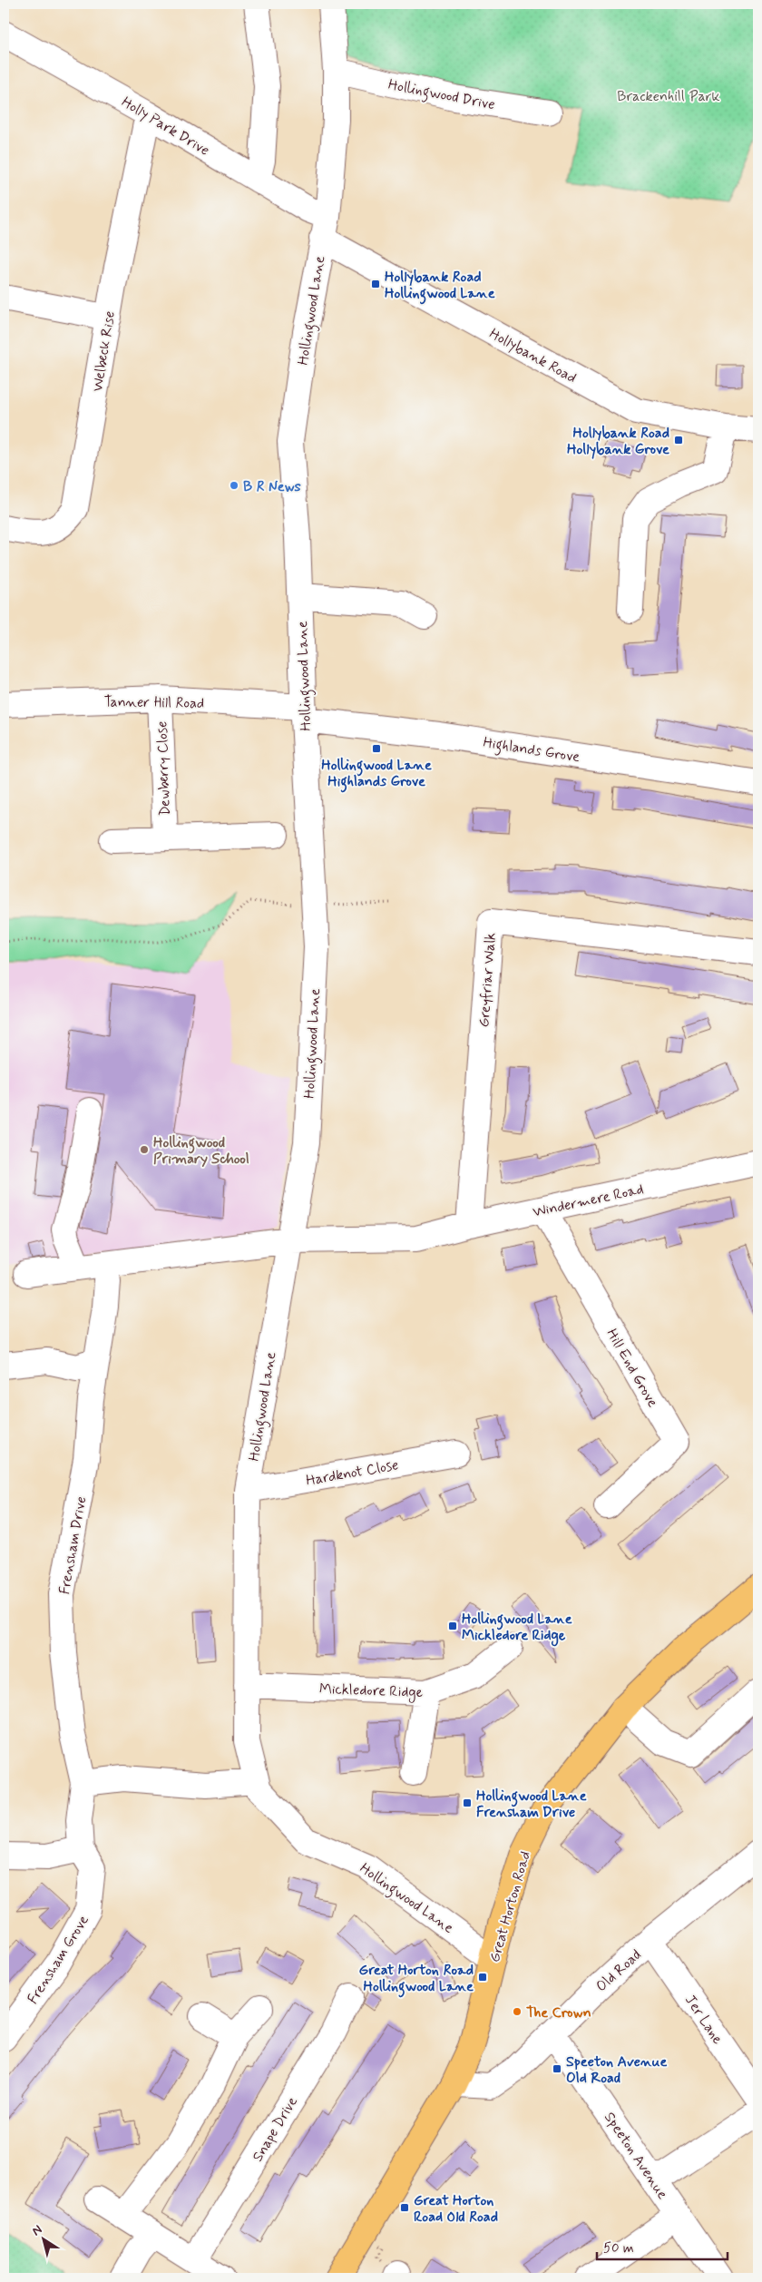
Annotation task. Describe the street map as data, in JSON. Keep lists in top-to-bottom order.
{
  "streets": {
    "main road": ["Great Horton Road"],
    "street": [
      "Hollingwood Drive",
      "Holly Park Drive",
      "Hollingwood Lane",
      "Welbeck Rise",
      "Hollybank Road",
      "Tanner Hill Road",
      "Highlands Grove",
      "Dewberry Close",
      "Greyfriar Walk",
      "Windermere Road",
      "Hill End Grove",
      "Hardknot Close",
      "Frensham Drive",
      "Mickledore Ridge",
      "Frensham Grove",
      "Old Road",
      "Jer Lane",
      "Snape Drive",
      "Speeton Avenue"
    ]
  },
  "crossings": [
    ["Hollingwood Drive", "Hollingwood Lane"],
    ["Holly Park Drive", "Hollingwood Lane"],
    ["Holly Park Drive", "Welbeck Rise"],
    ["Holly Park Drive", "Hollybank Road"],
    ["Hollingwood Lane", "Hollybank Road"],
    ["Hollingwood Lane", "Tanner Hill Road"],
    ["Hollingwood Lane", "Highlands Grove"],
    ["Hollingwood Lane", "Windermere Road"],
    ["Hollingwood Lane", "Hardknot Close"],
    ["Hollingwood Lane", "Mickledore Ridge"],
    ["Hollingwood Lane", "Great Horton Road"],
    ["Tanner Hill Road", "Highlands Grove"],
    ["Tanner Hill Road", "Dewberry Close"],
    ["Greyfriar Walk", "Windermere Road"],
    ["Windermere Road", "Hill End Grove"],
    ["Frensham Drive", "Frensham Grove"],
    ["Great Horton Road", "Old Road"],
    ["Old Road", "Jer Lane"],
    ["Old Road", "Speeton Avenue"]
  ],
  "parks": ["Brackenhill Park"],
  "places": {
    "transit": [
      "Hollybank Road Hollingwood Lane",
      "Hollybank Road Hollybank Grove",
      "Hollingwood Lane Highlands Grove",
      "Hollingwood Lane Mickledore Ridge",
      "Hollingwood Lane Frensham Drive",
      "Great Horton Road Hollingwood Lane",
      "Speeton Avenue Old Road",
      "Great Horton Road Old Road"
    ],
    "other": ["B R News", "Hollingwood Primary School", "The Crown"]
  },
  "scale_bar": "50 m",
  "north": "top left"
}
